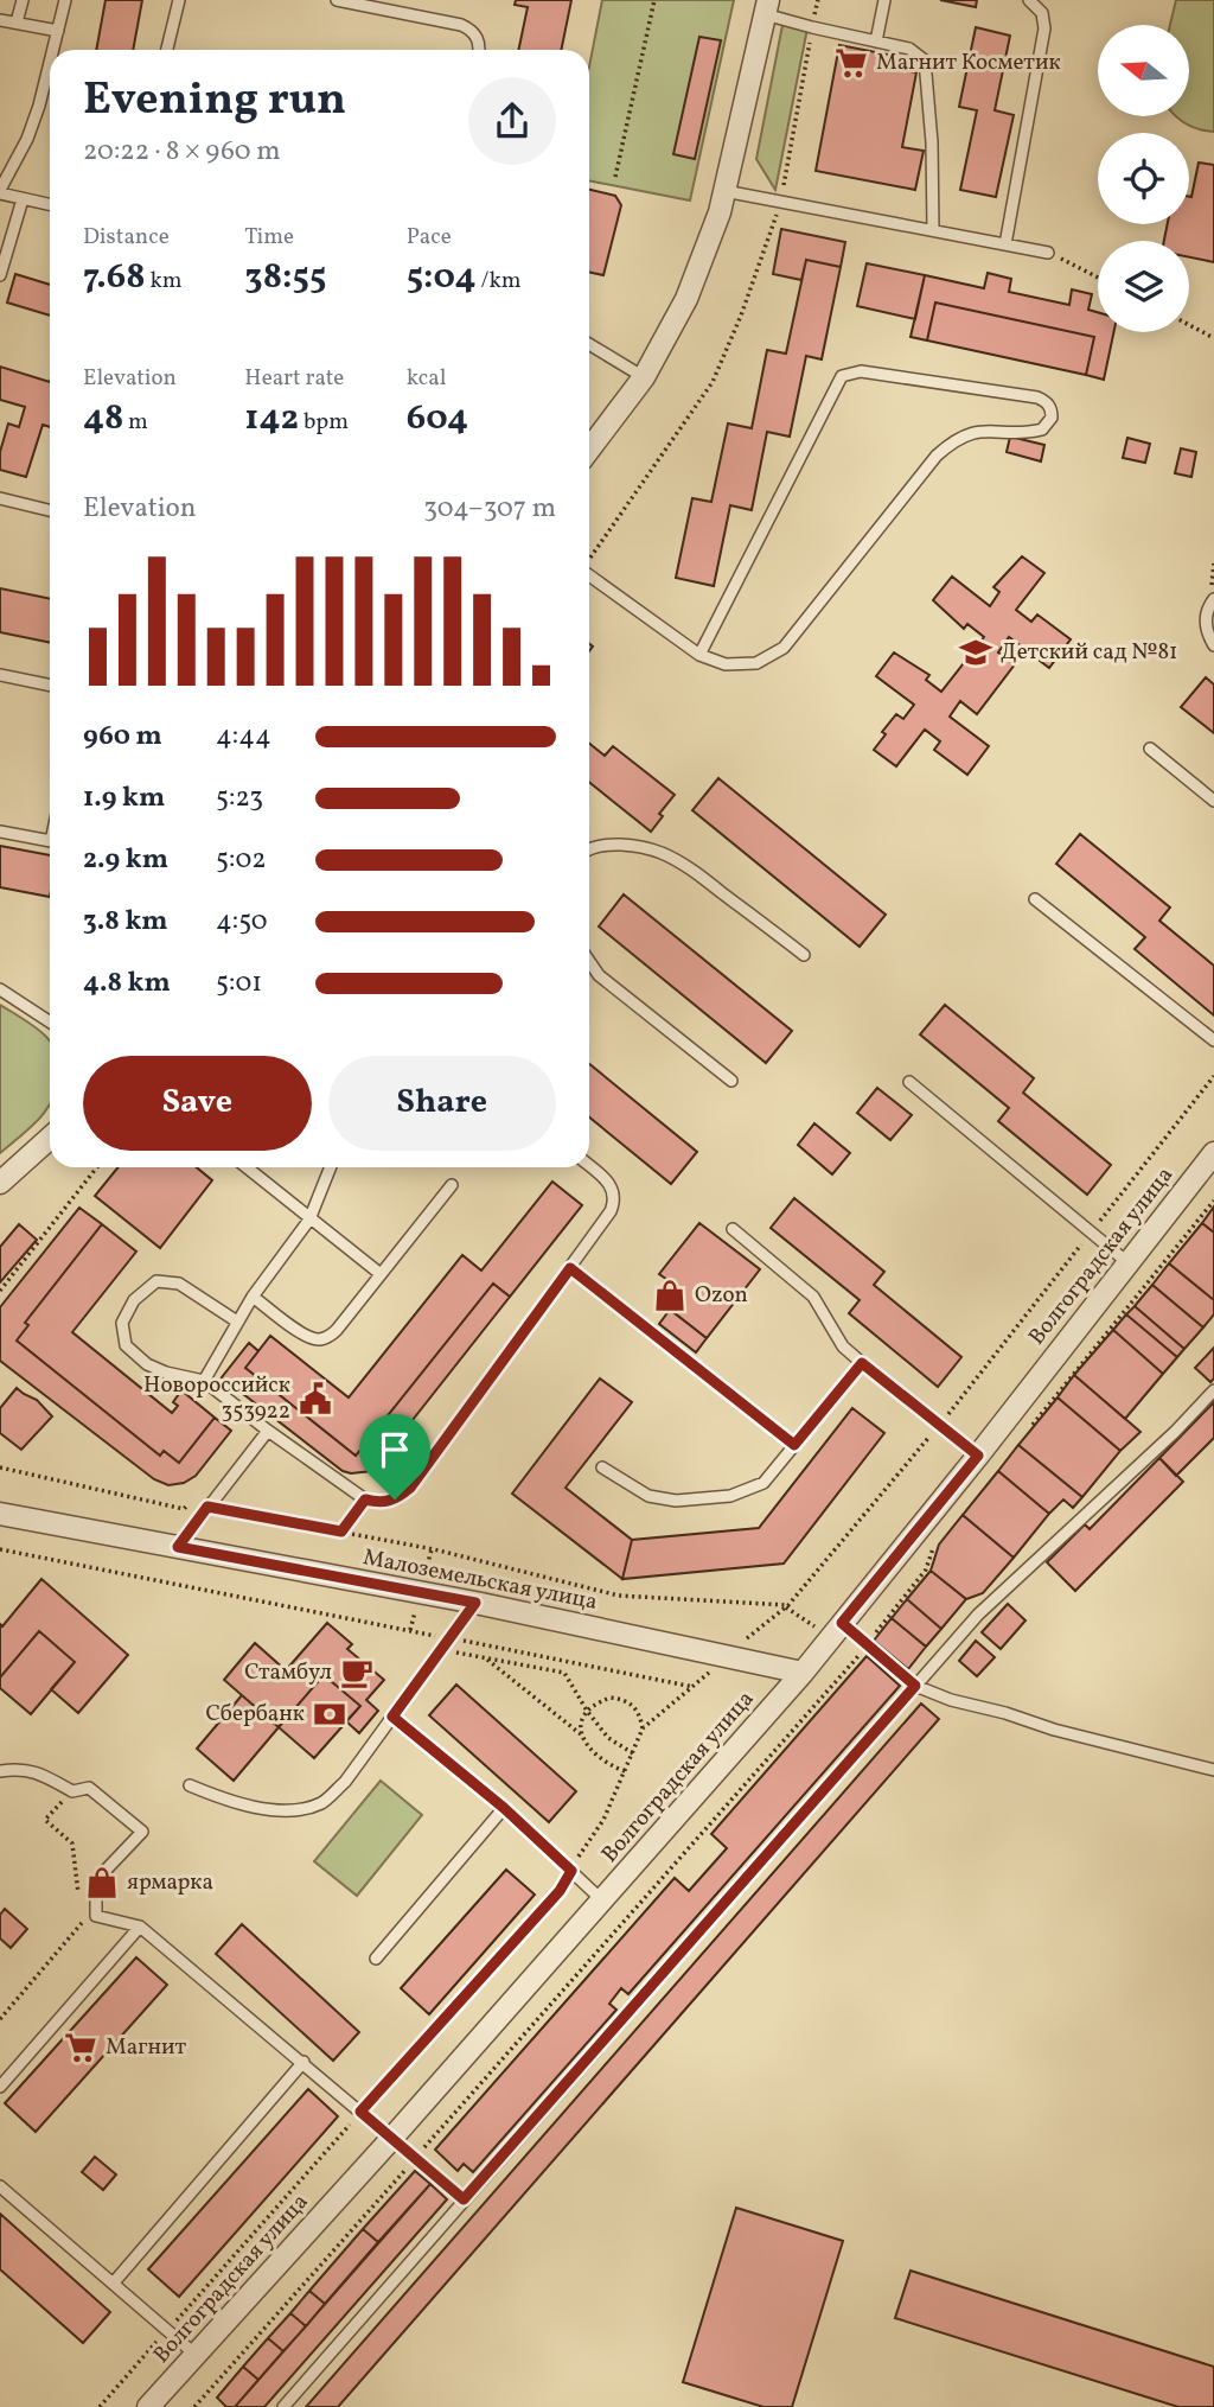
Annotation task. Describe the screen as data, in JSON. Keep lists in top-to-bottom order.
{
  "streets": {
    "street": ["Волгоградская улица", "Малоземельская улица"]
  },
  "crossings": [
    ["Волгоградская улица", "Малоземельская улица"]
  ],
  "places": {
    "supermarket": ["Магнит Косметик", "Магнит"],
    "school or university": ["Детский сад №81"],
    "shop": ["Ozon", "ярмарка"],
    "public building": ["Новороссийск 353922"],
    "cafe": ["Стамбул"],
    "bank": ["Сбербанк"]
  },
  "north": "left",
  "page": {
    "heading": ["Evening run", "20:22 · 8 × 960 m"],
    "stats": [
      ["Distance", "7.68 km"],
      ["Time", "38:55"],
      ["Pace", "5:04 /km"],
      ["Elevation", "48 m"],
      ["Heart rate", "142 bpm"],
      ["kcal", "604"]
    ],
    "chart": ["Elevation", "304–307 m"],
    "list": [
      {
        "name": "960 m",
        "note": "4:44"
      },
      {
        "name": "1.9 km",
        "note": "5:23"
      },
      {
        "name": "2.9 km",
        "note": "5:02"
      },
      {
        "name": "3.8 km",
        "note": "4:50"
      },
      {
        "name": "4.8 km",
        "note": "5:01"
      }
    ],
    "buttons": ["Save", "Share"]
  }
}
